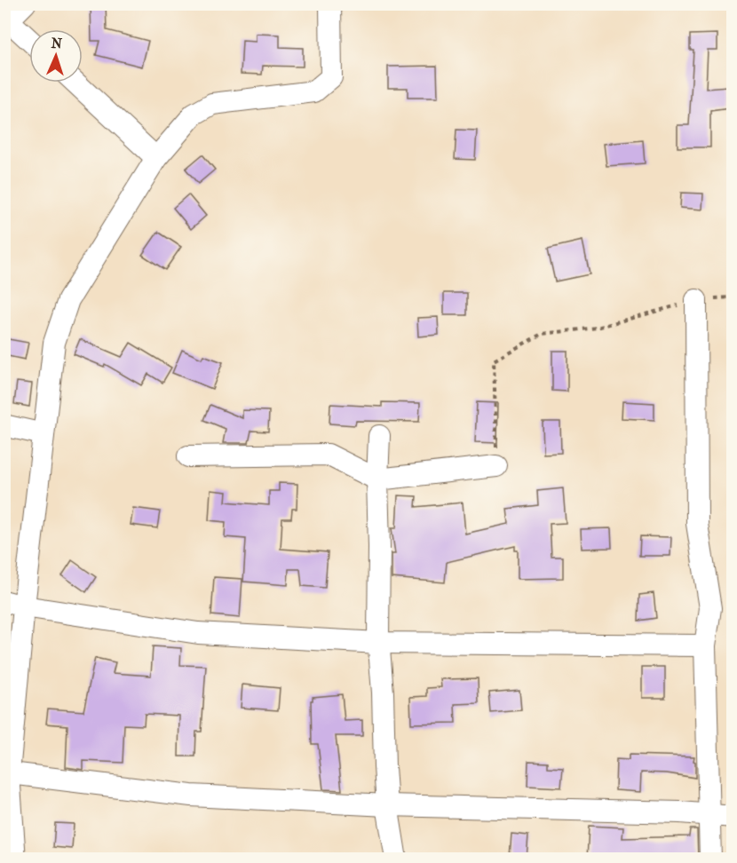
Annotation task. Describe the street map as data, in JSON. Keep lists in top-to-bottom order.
{
  "north": "top"
}
